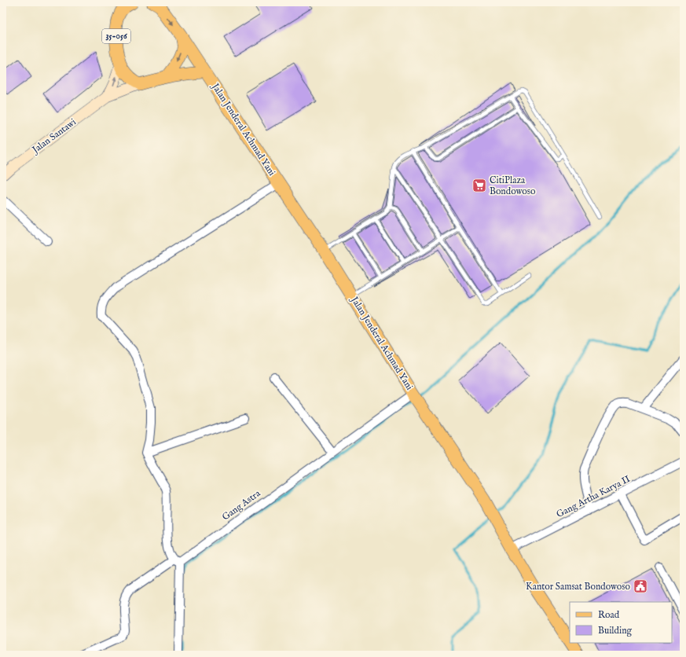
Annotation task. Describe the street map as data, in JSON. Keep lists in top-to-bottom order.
{
  "streets": {
    "main road": ["35-056", "Jalan Jenderal Achmad Yani", "Jalan Santawi"],
    "street": ["Gang Artha Karya II", "Gang Astra"]
  },
  "crossings": [
    ["35-056", "Jalan Santawi"],
    ["Jalan Jenderal Achmad Yani", "Gang Artha Karya II"],
    ["Jalan Jenderal Achmad Yani", "Gang Astra"]
  ],
  "places": {
    "supermarket": ["CitiPlaza Bondowoso"],
    "public building": ["Kantor Samsat Bondowoso"]
  },
  "legend": ["Road", "Building"]
}
